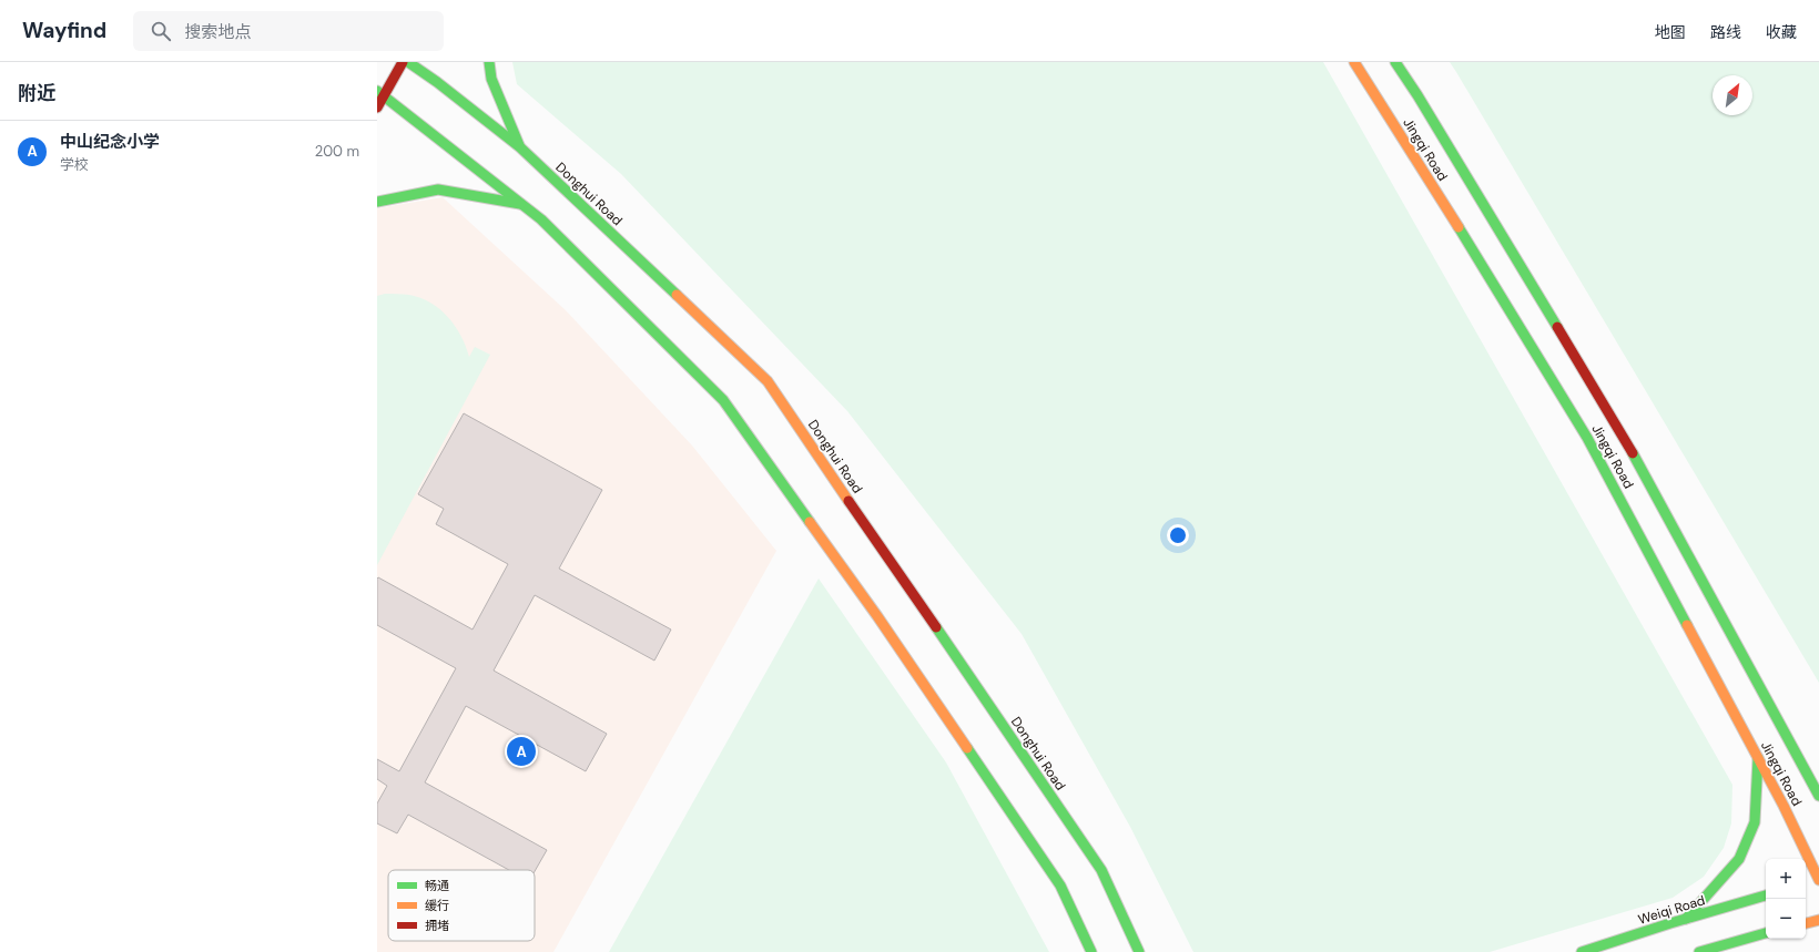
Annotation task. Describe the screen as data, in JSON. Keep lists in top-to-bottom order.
{
  "streets": {
    "street": ["Jingqi Road", "Donghui Road", "Weiqi Road"]
  },
  "legend": ["畅通", "缓行", "拥堵"],
  "north": "top right",
  "page": {
    "header": "Wayfind",
    "search": "搜索地点",
    "nav": ["地图", "路线", "收藏"],
    "heading": "附近",
    "list": [
      {
        "mark": "A",
        "name": "中山纪念小学",
        "note": "学校",
        "value": "200 m"
      }
    ],
    "pins": "A",
    "map_buttons": ["+", "−"]
  }
}
